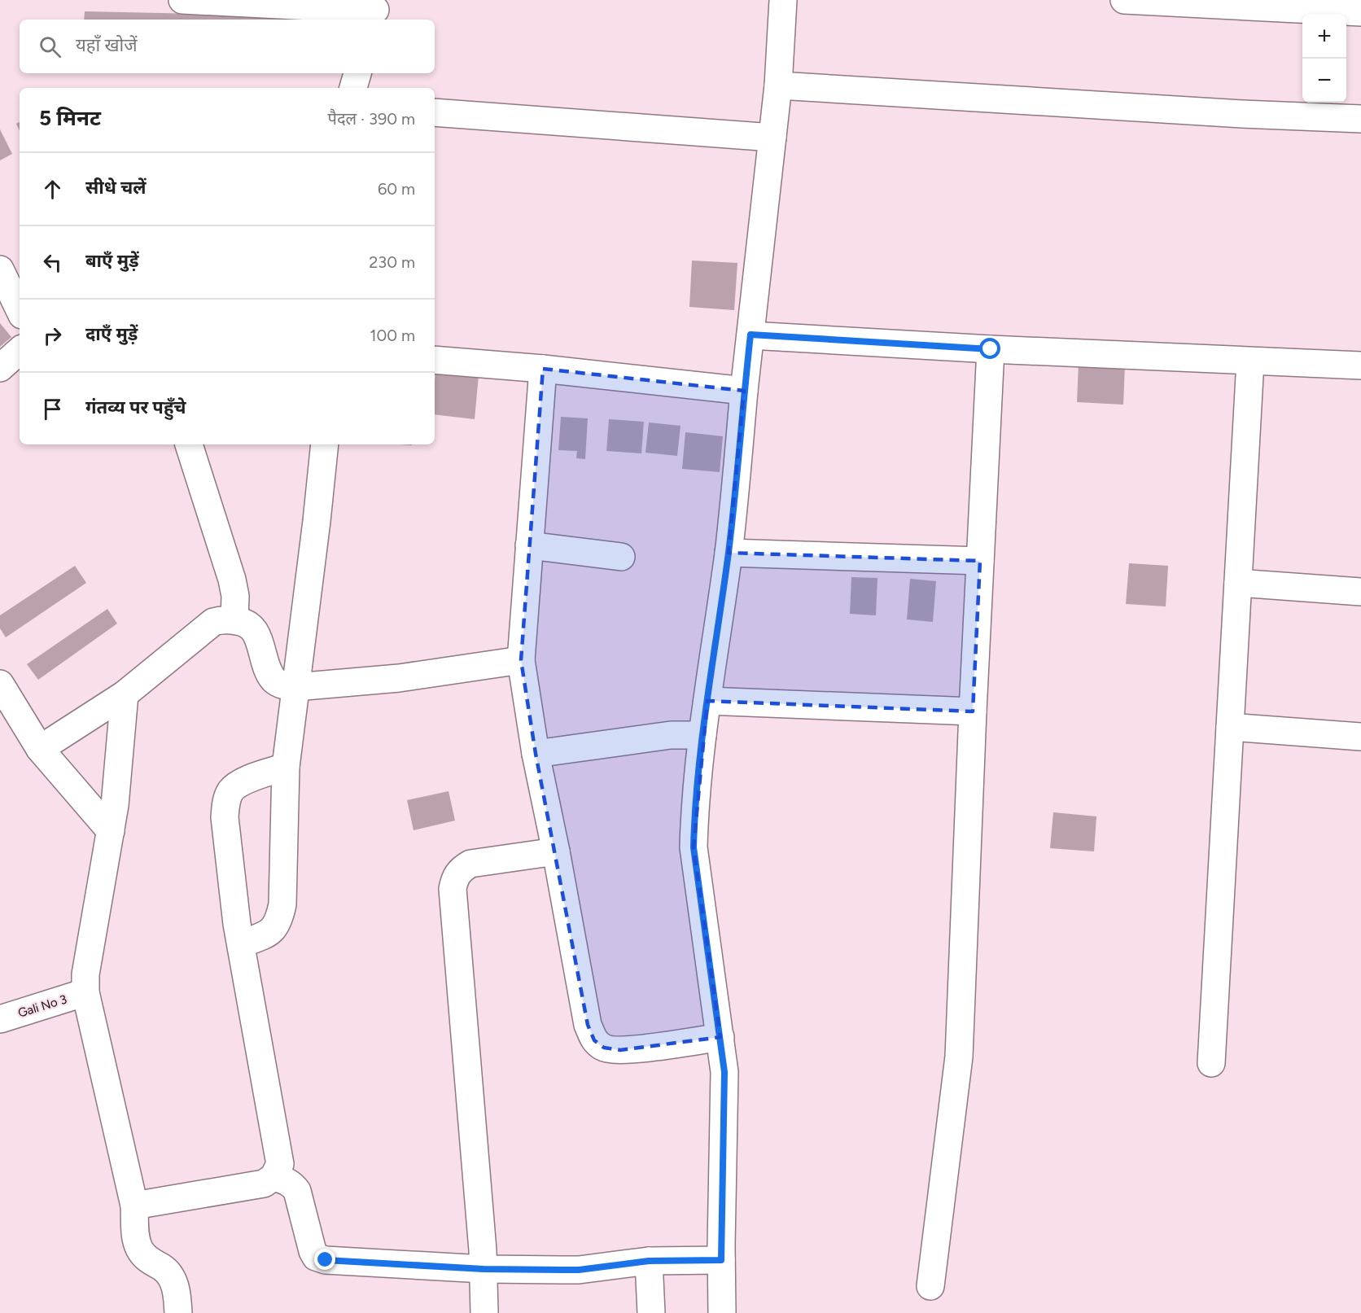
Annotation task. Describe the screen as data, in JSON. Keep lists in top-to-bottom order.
{
  "streets": {
    "street": ["Gali No 3"]
  },
  "page": {
    "map_buttons": ["+", "−"],
    "search": "यहाँ खोजें",
    "heading": ["5 मिनट", "पैदल · 390 m"],
    "list": [
      ["सीधे चलें", "60 m"],
      ["बाएँ मुड़ें", "230 m"],
      ["दाएँ मुड़ें", "100 m"],
      "गंतव्य पर पहुँचे"
    ]
  }
}
